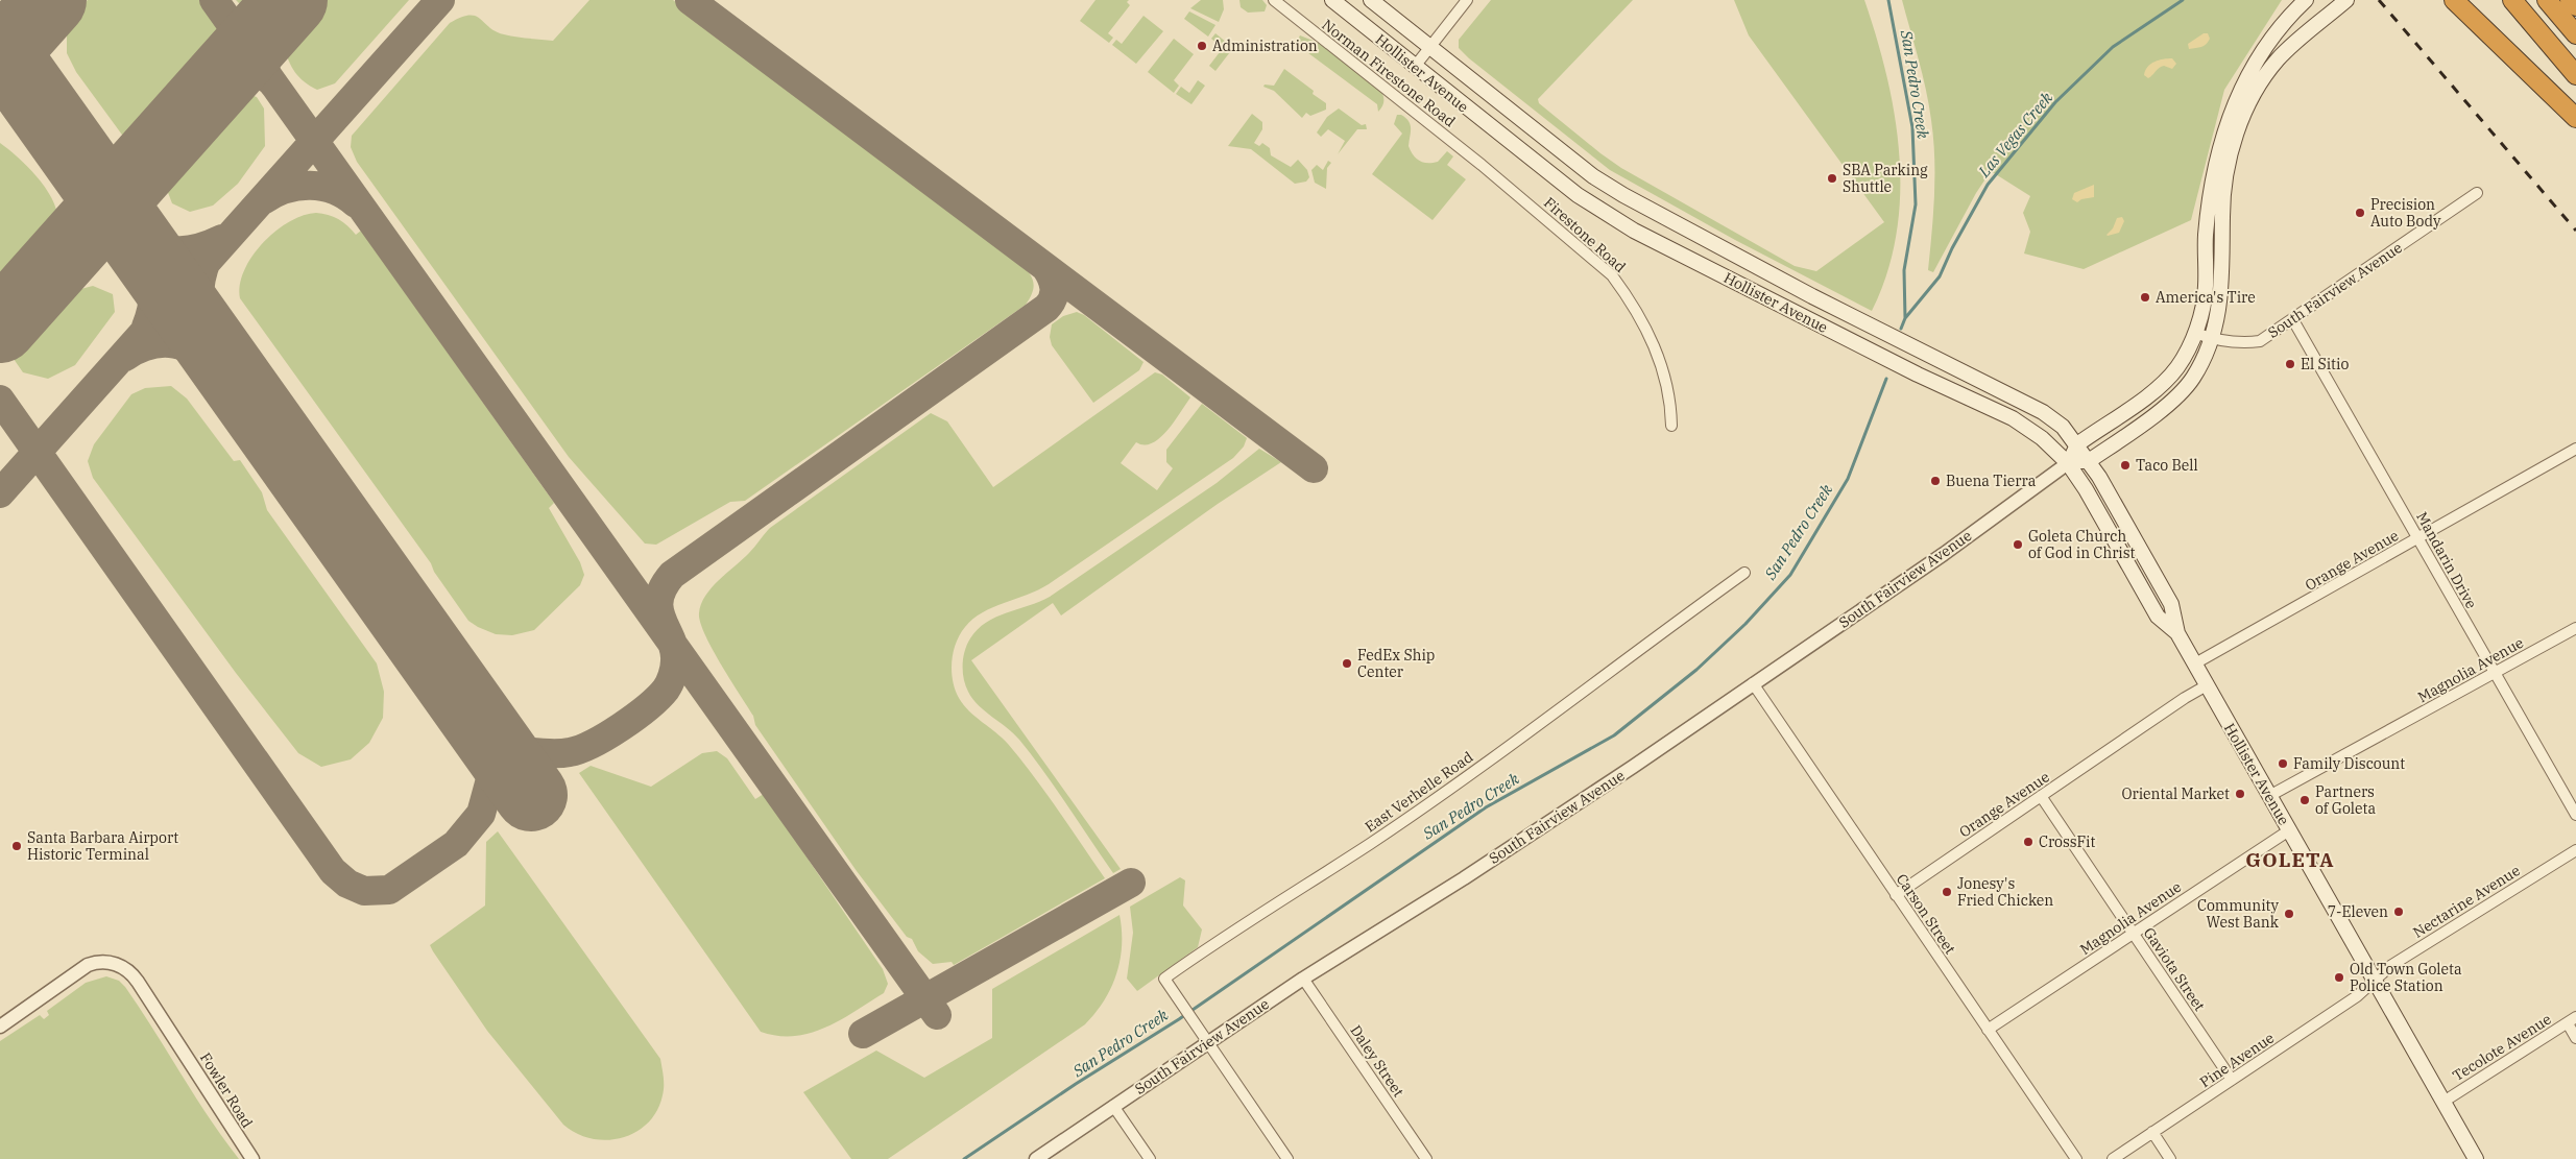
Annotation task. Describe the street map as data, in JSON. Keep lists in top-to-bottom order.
{
  "streets": {
    "main road": ["Hollister Avenue", "South Fairview Avenue"],
    "street": [
      "Norman Firestone Road",
      "Firestone Road",
      "Orange Avenue",
      "Mandarin Drive",
      "Magnolia Avenue",
      "East Verhelle Road",
      "Nectarine Avenue",
      "Carson Street",
      "Gaviota Street",
      "Tecolote Avenue",
      "Pine Avenue",
      "Daley Street",
      "Fowler Road"
    ]
  },
  "crossings": [
    ["Norman Firestone Road", "Firestone Road"],
    ["Hollister Avenue", "South Fairview Avenue"],
    ["Hollister Avenue", "Orange Avenue"],
    ["Hollister Avenue", "Magnolia Avenue"],
    ["Hollister Avenue", "Nectarine Avenue"],
    ["Hollister Avenue", "Tecolote Avenue"],
    ["Hollister Avenue", "Pine Avenue"],
    ["South Fairview Avenue", "Mandarin Drive"],
    ["South Fairview Avenue", "East Verhelle Road"],
    ["South Fairview Avenue", "Carson Street"],
    ["South Fairview Avenue", "Daley Street"],
    ["Orange Avenue", "Mandarin Drive"],
    ["Orange Avenue", "Carson Street"],
    ["Orange Avenue", "Gaviota Street"],
    ["Mandarin Drive", "Magnolia Avenue"],
    ["Magnolia Avenue", "Carson Street"],
    ["Magnolia Avenue", "Gaviota Street"],
    ["Nectarine Avenue", "Pine Avenue"],
    ["Gaviota Street", "Pine Avenue"]
  ],
  "districts": ["GOLETA"],
  "water": ["San Pedro Creek", "Las Vegas Creek"],
  "places": [
    "Administration",
    "SBA Parking Shuttle",
    "Precision Auto Body",
    "America's Tire",
    "El Sitio",
    "Taco Bell",
    "Buena Tierra",
    "Goleta Church of God in Christ",
    "FedEx Ship Center",
    "Family Discount",
    "Oriental Market",
    "Partners of Goleta",
    "CrossFit",
    "Santa Barbara Airport Historic Terminal",
    "Jonesy's Fried Chicken",
    "7-Eleven",
    "Community West Bank",
    "Old Town Goleta Police Station"
  ]
}
